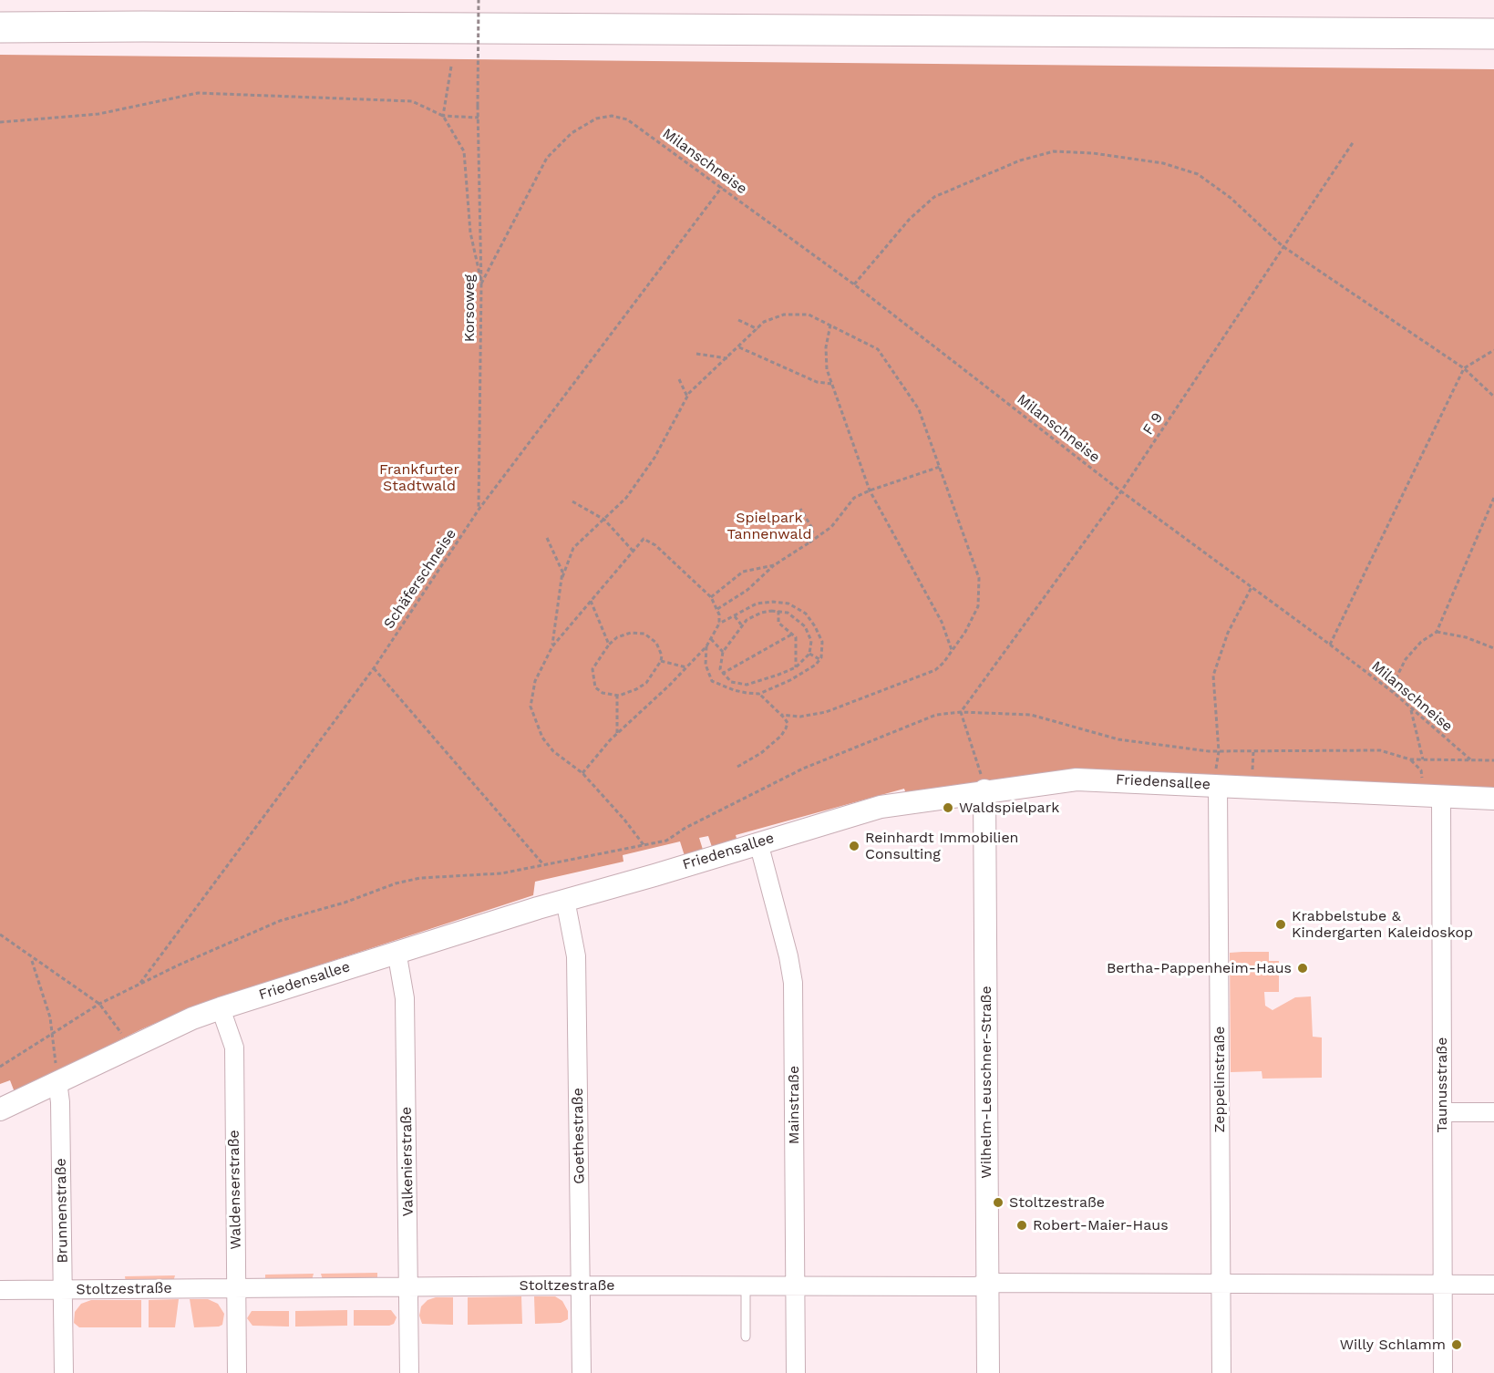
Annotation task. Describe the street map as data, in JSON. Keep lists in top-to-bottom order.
{
  "streets": {
    "street": [
      "Friedensallee",
      "Zeppelinstraße",
      "Wilhelm-Leuschner-Straße",
      "Taunusstraße",
      "Mainstraße",
      "Goethestraße",
      "Valkenierstraße",
      "Waldenserstraße",
      "Brunnenstraße",
      "Stoltzestraße"
    ],
    "path": [
      "Milanschneise",
      "Korsoweg",
      "F 9",
      "Schäferschneise"
    ]
  },
  "crossings": [
    ["Milanschneise", "Korsoweg"],
    ["Milanschneise", "F 9"],
    ["Milanschneise", "Schäferschneise"],
    ["Korsoweg", "Schäferschneise"],
    ["Friedensallee", "Zeppelinstraße"],
    ["Friedensallee", "Wilhelm-Leuschner-Straße"],
    ["Friedensallee", "Taunusstraße"],
    ["Friedensallee", "Mainstraße"],
    ["Friedensallee", "Goethestraße"],
    ["Friedensallee", "Valkenierstraße"],
    ["Friedensallee", "Waldenserstraße"],
    ["Friedensallee", "Brunnenstraße"],
    ["Zeppelinstraße", "Stoltzestraße"],
    ["Wilhelm-Leuschner-Straße", "Stoltzestraße"],
    ["Taunusstraße", "Stoltzestraße"],
    ["Mainstraße", "Stoltzestraße"],
    ["Goethestraße", "Stoltzestraße"],
    ["Valkenierstraße", "Stoltzestraße"],
    ["Waldenserstraße", "Stoltzestraße"],
    ["Brunnenstraße", "Stoltzestraße"]
  ],
  "parks": ["Frankfurter Stadtwald", "Spielpark Tannenwald"],
  "places": [
    "Waldspielpark",
    "Reinhardt Immobilien Consulting",
    "Krabbelstube & Kindergarten Kaleidoskop",
    "Bertha-Pappenheim-Haus",
    "Stoltzestraße",
    "Robert-Maier-Haus",
    "Willy Schlamm"
  ]
}
